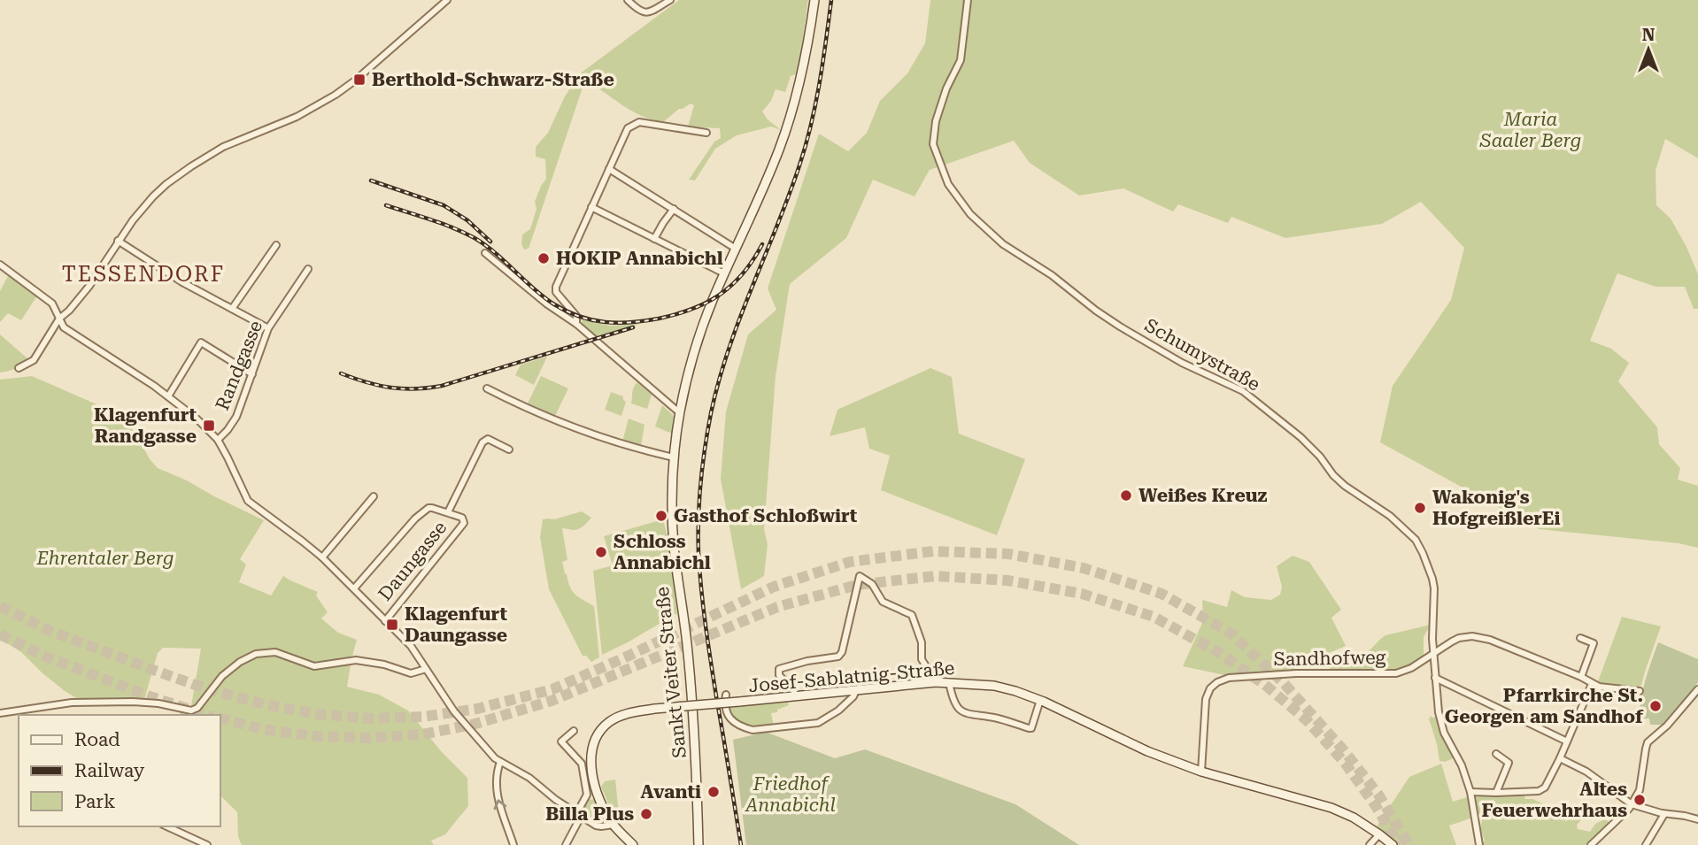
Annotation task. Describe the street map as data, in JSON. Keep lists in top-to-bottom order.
{
  "streets": {
    "main road": ["Sankt Veiter Straße", "Josef-Sablatnig-Straße"],
    "street": [
      "Schumystraße",
      "Randgasse",
      "Daungasse",
      "Sandhofweg"
    ]
  },
  "crossings": [
    ["Schumystraße", "Sandhofweg"],
    ["Sandhofweg", "Josef-Sablatnig-Straße"]
  ],
  "districts": ["TESSENDORF"],
  "parks": ["Maria Saaler Berg", "Ehrentaler Berg", "Friedhof Annabichl"],
  "places": {
    "transit": ["Berthold-Schwarz-Straße", "Klagenfurt Randgasse", "Klagenfurt Daungasse"],
    "other": [
      "HOKIP Annabichl",
      "Weißes Kreuz",
      "Wakonig's HofgreißlerEi",
      "Gasthof Schloßwirt",
      "Schloss Annabichl",
      "Pfarrkirche St. Georgen am Sandhof",
      "Avanti",
      "Altes Feuerwehrhaus",
      "Billa Plus"
    ]
  },
  "legend": ["Road", "Railway", "Park"],
  "north": "top"
}
